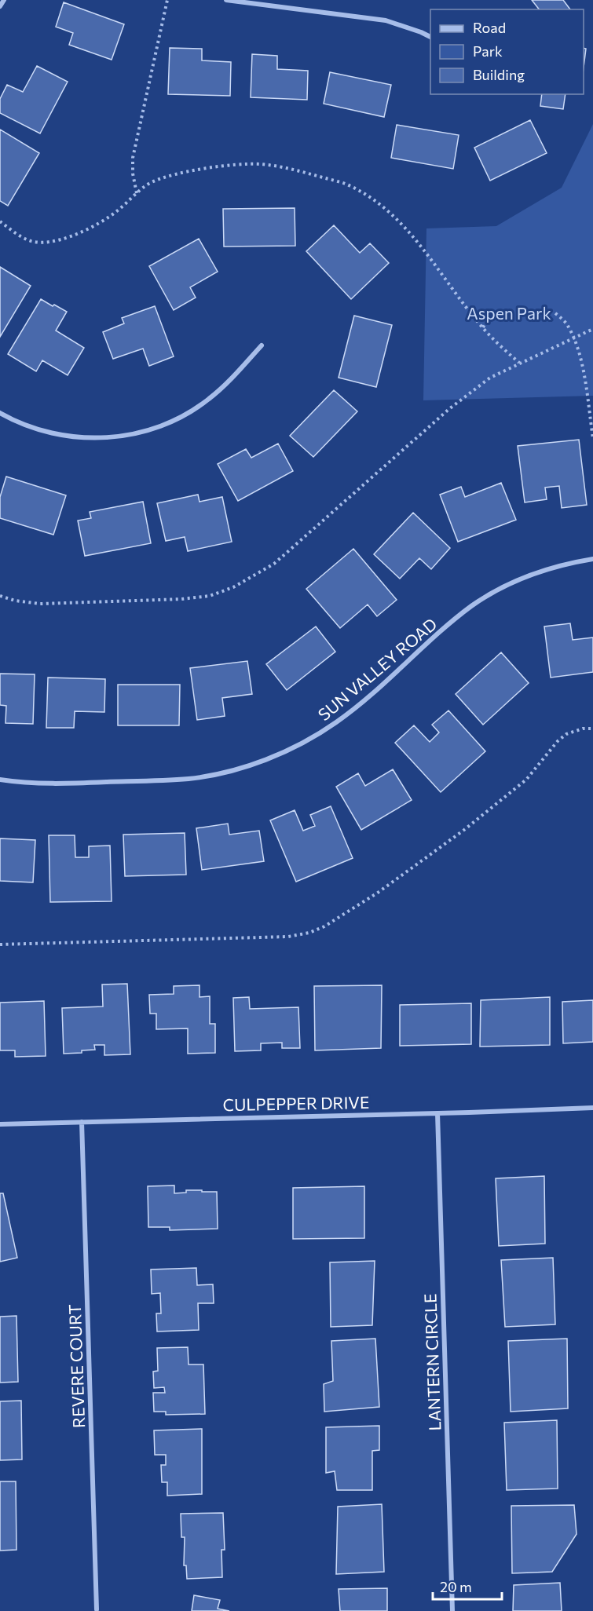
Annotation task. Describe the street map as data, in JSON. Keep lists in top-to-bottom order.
{
  "streets": {
    "street": [
      "SUN VALLEY ROAD",
      "CULPEPPER DRIVE",
      "LANTERN CIRCLE",
      "REVERE COURT"
    ]
  },
  "crossings": [
    ["CULPEPPER DRIVE", "LANTERN CIRCLE"],
    ["CULPEPPER DRIVE", "REVERE COURT"]
  ],
  "parks": ["Aspen Park"],
  "legend": ["Road", "Park", "Building"],
  "scale_bar": "20 m"
}
